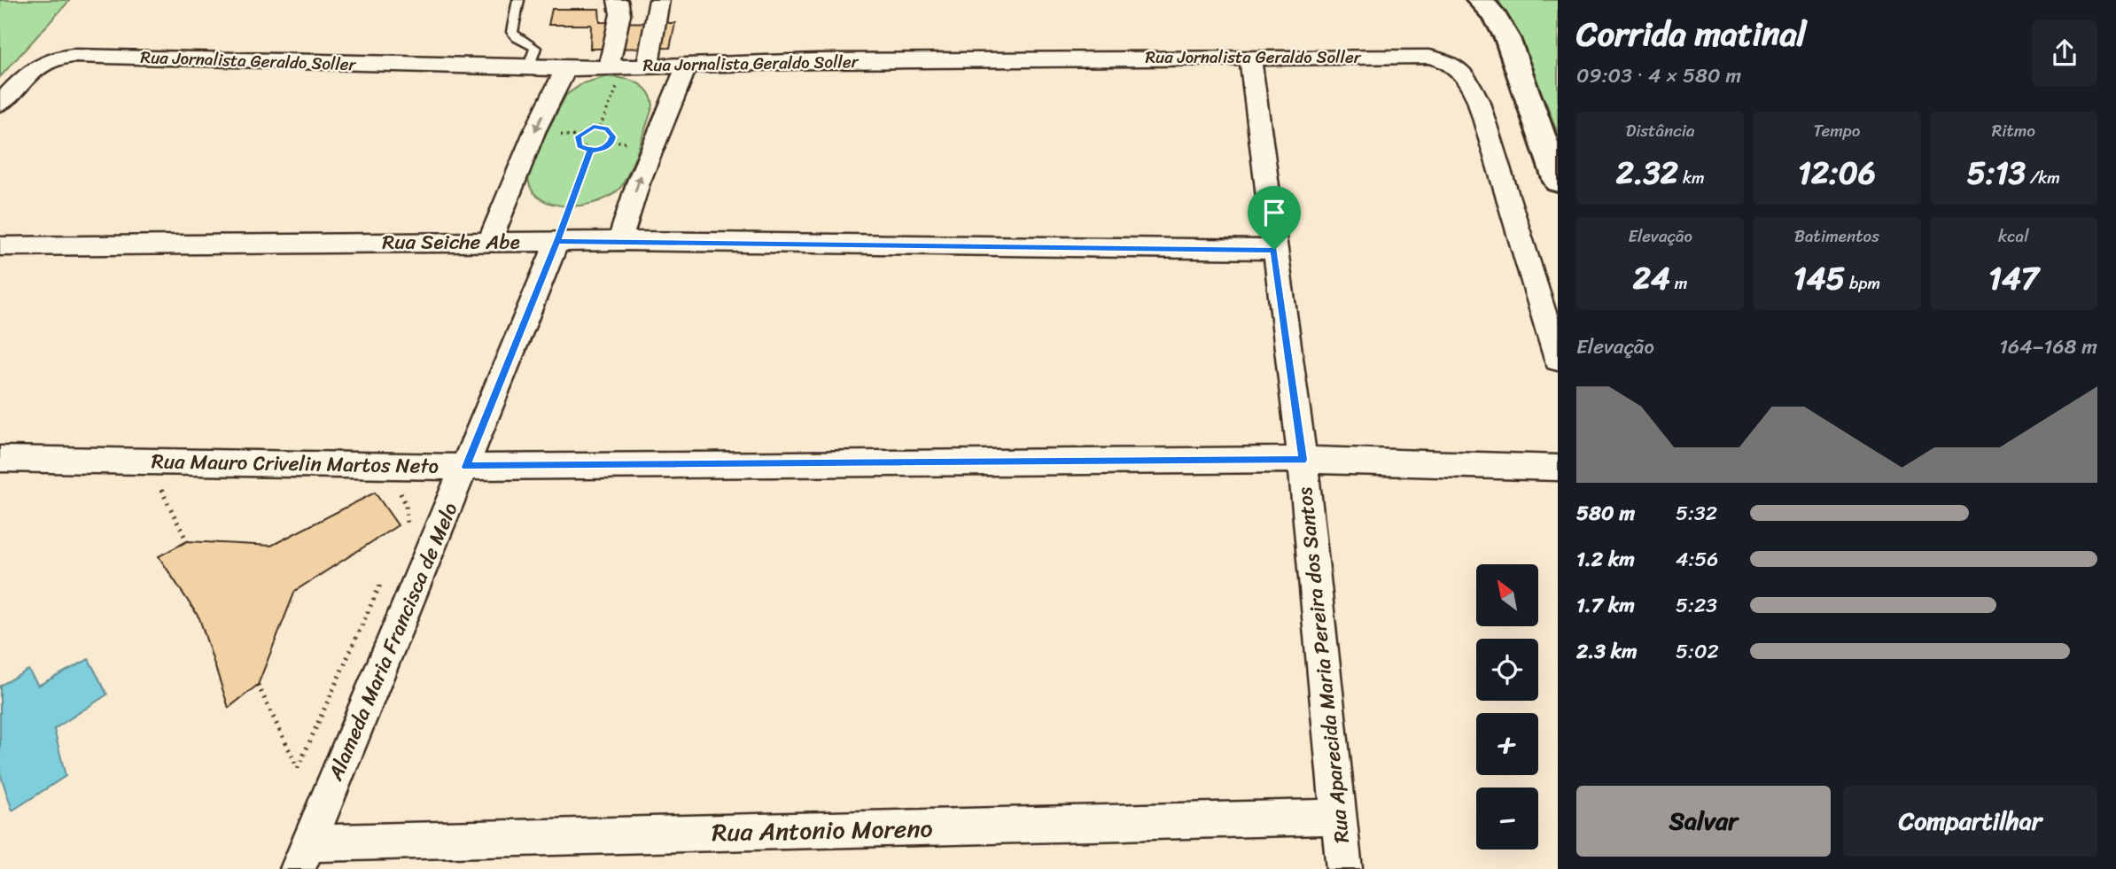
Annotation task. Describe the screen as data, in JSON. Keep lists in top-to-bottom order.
{
  "streets": {
    "street": [
      "Rua Jornalista Geraldo Soller",
      "Rua Seiche Abe",
      "Rua Mauro Crivelin Martos Neto",
      "Alameda Maria Francisca de Melo",
      "Rua Aparecida Maria Pereira dos Santos",
      "Rua Antonio Moreno"
    ]
  },
  "crossings": [
    ["Rua Jornalista Geraldo Soller", "Rua Aparecida Maria Pereira dos Santos"],
    ["Rua Seiche Abe", "Alameda Maria Francisca de Melo"],
    ["Rua Seiche Abe", "Rua Aparecida Maria Pereira dos Santos"],
    ["Rua Mauro Crivelin Martos Neto", "Alameda Maria Francisca de Melo"],
    ["Rua Mauro Crivelin Martos Neto", "Rua Aparecida Maria Pereira dos Santos"],
    ["Alameda Maria Francisca de Melo", "Rua Antonio Moreno"],
    ["Rua Aparecida Maria Pereira dos Santos", "Rua Antonio Moreno"]
  ],
  "north": "top left",
  "page": {
    "heading": ["Corrida matinal", "09:03 · 4 × 580 m"],
    "stats": [
      ["Distância", "2.32 km"],
      ["Tempo", "12:06"],
      ["Ritmo", "5:13 /km"],
      ["Elevação", "24 m"],
      ["Batimentos", "145 bpm"],
      ["kcal", "147"]
    ],
    "chart": ["Elevação", "164–168 m"],
    "list": [
      {
        "name": "580 m",
        "note": "5:32"
      },
      {
        "name": "1.2 km",
        "note": "4:56"
      },
      {
        "name": "1.7 km",
        "note": "5:23"
      },
      {
        "name": "2.3 km",
        "note": "5:02"
      }
    ],
    "map_buttons": ["+", "−"],
    "buttons": ["Salvar", "Compartilhar"]
  }
}
